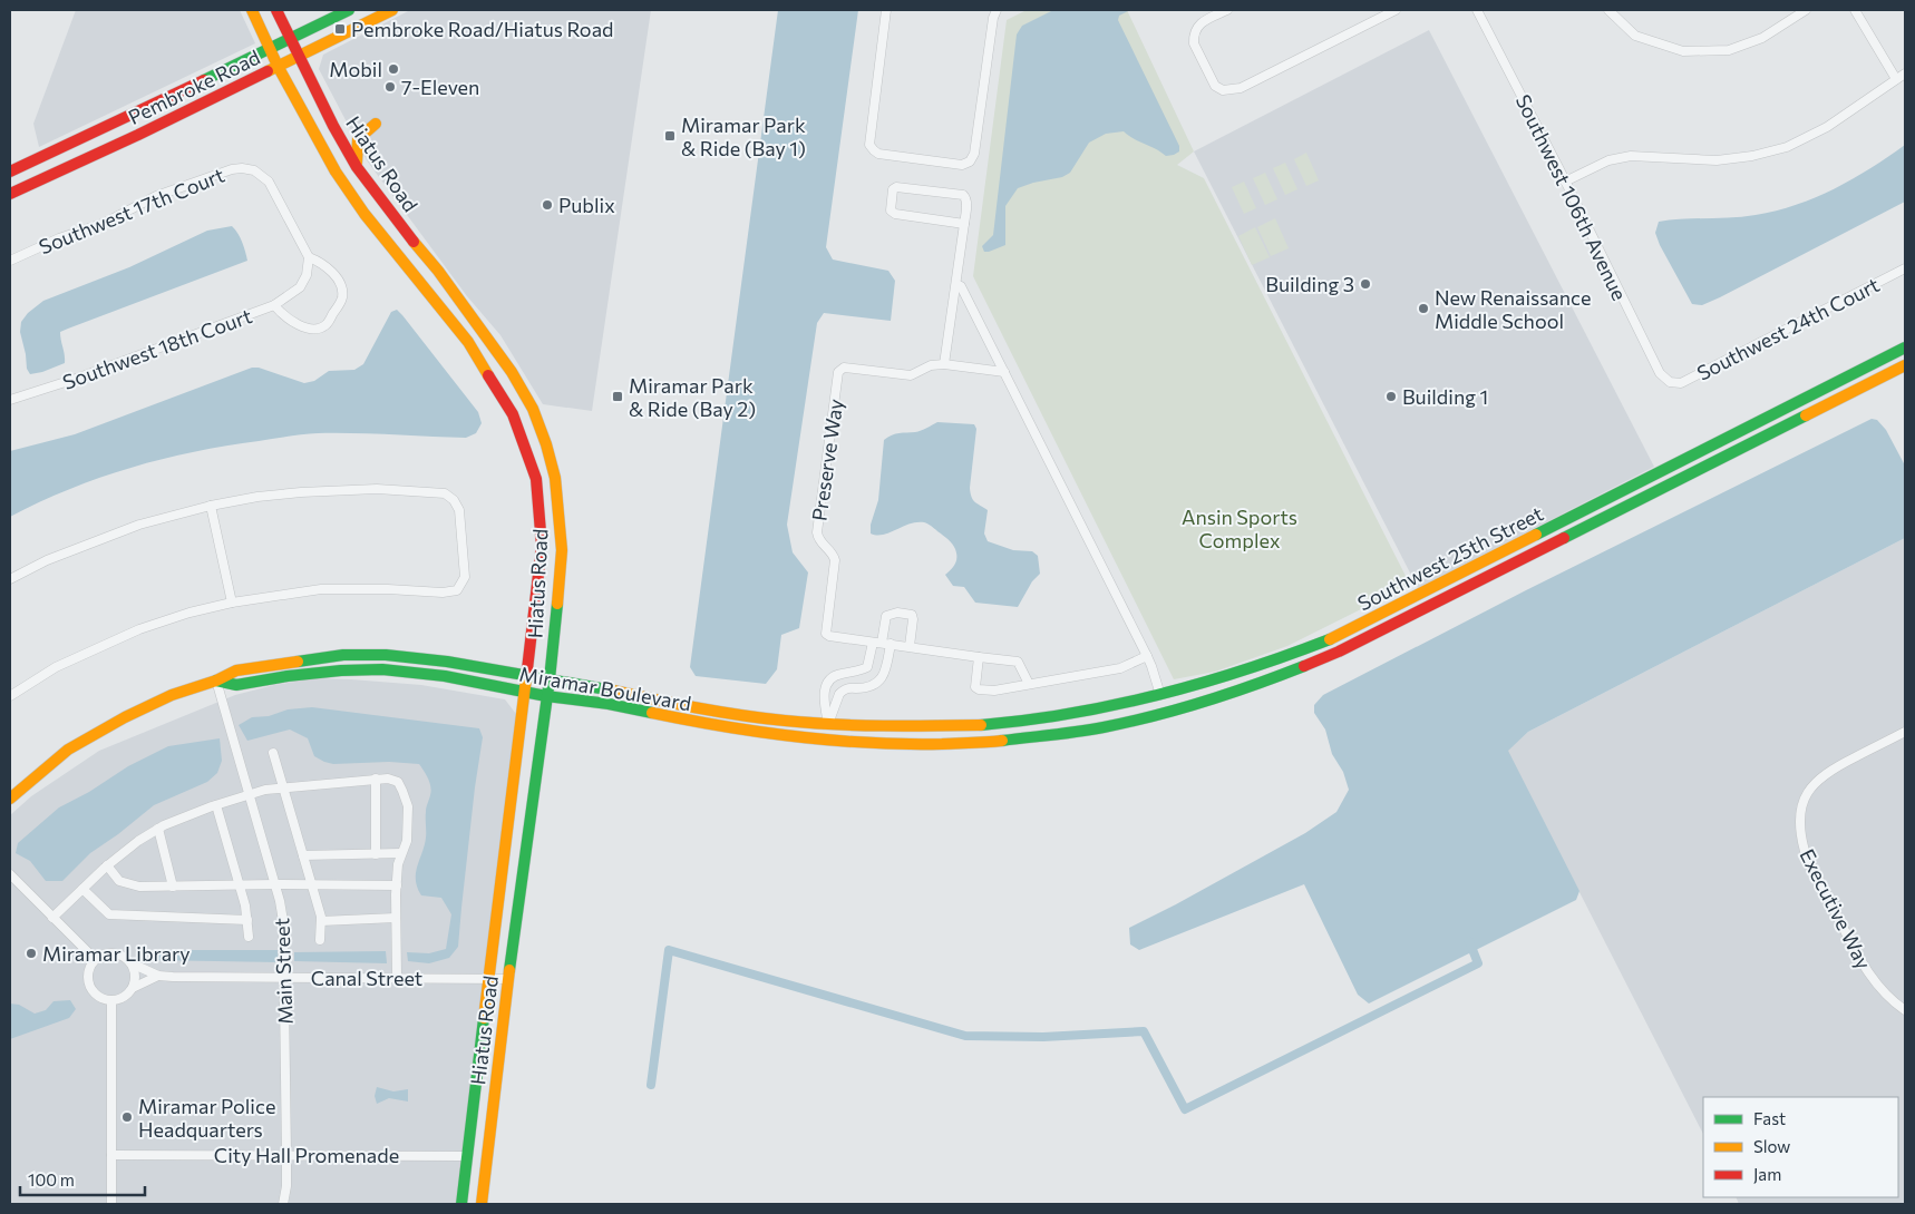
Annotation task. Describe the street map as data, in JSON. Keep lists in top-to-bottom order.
{
  "streets": {
    "street": [
      "Pembroke Road",
      "Hiatus Road",
      "Southwest 106th Avenue",
      "Southwest 17th Court",
      "Southwest 24th Court",
      "Southwest 18th Court",
      "Preserve Way",
      "Southwest 25th Street",
      "Miramar Boulevard",
      "Executive Way",
      "Main Street",
      "Canal Street",
      "City Hall Promenade"
    ]
  },
  "crossings": [
    ["Pembroke Road", "Hiatus Road"],
    ["Hiatus Road", "Miramar Boulevard"],
    ["Hiatus Road", "Canal Street"],
    ["Hiatus Road", "City Hall Promenade"],
    ["Southwest 106th Avenue", "Southwest 24th Court"],
    ["Southwest 17th Court", "Southwest 18th Court"],
    ["Southwest 25th Street", "Miramar Boulevard"],
    ["Miramar Boulevard", "Main Street"],
    ["Main Street", "Canal Street"],
    ["Main Street", "City Hall Promenade"]
  ],
  "parks": ["Ansin Sports Complex"],
  "places": {
    "transit": ["Pembroke Road/Hiatus Road", "Miramar Park & Ride (Bay 1)", "Miramar Park & Ride (Bay 2)"],
    "other": [
      "Mobil",
      "7-Eleven",
      "Publix",
      "Building 3",
      "New Renaissance Middle School",
      "Building 1",
      "Miramar Library",
      "Miramar Police Headquarters"
    ]
  },
  "legend": ["Fast", "Slow", "Jam"],
  "scale_bar": "100 m"
}
